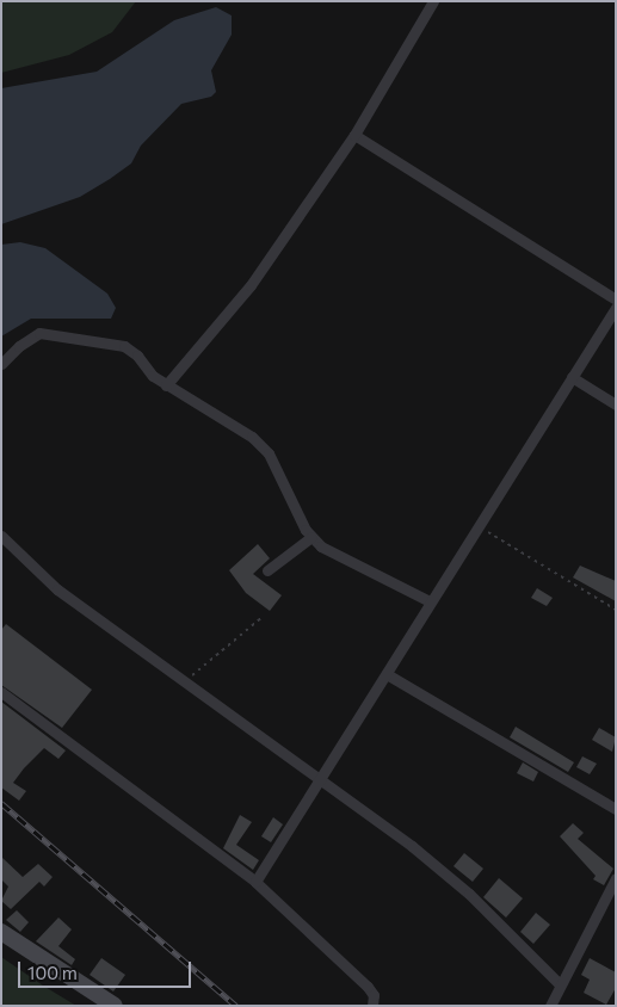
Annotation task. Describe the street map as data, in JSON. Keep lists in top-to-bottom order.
{
  "scale_bar": "100 m"
}
